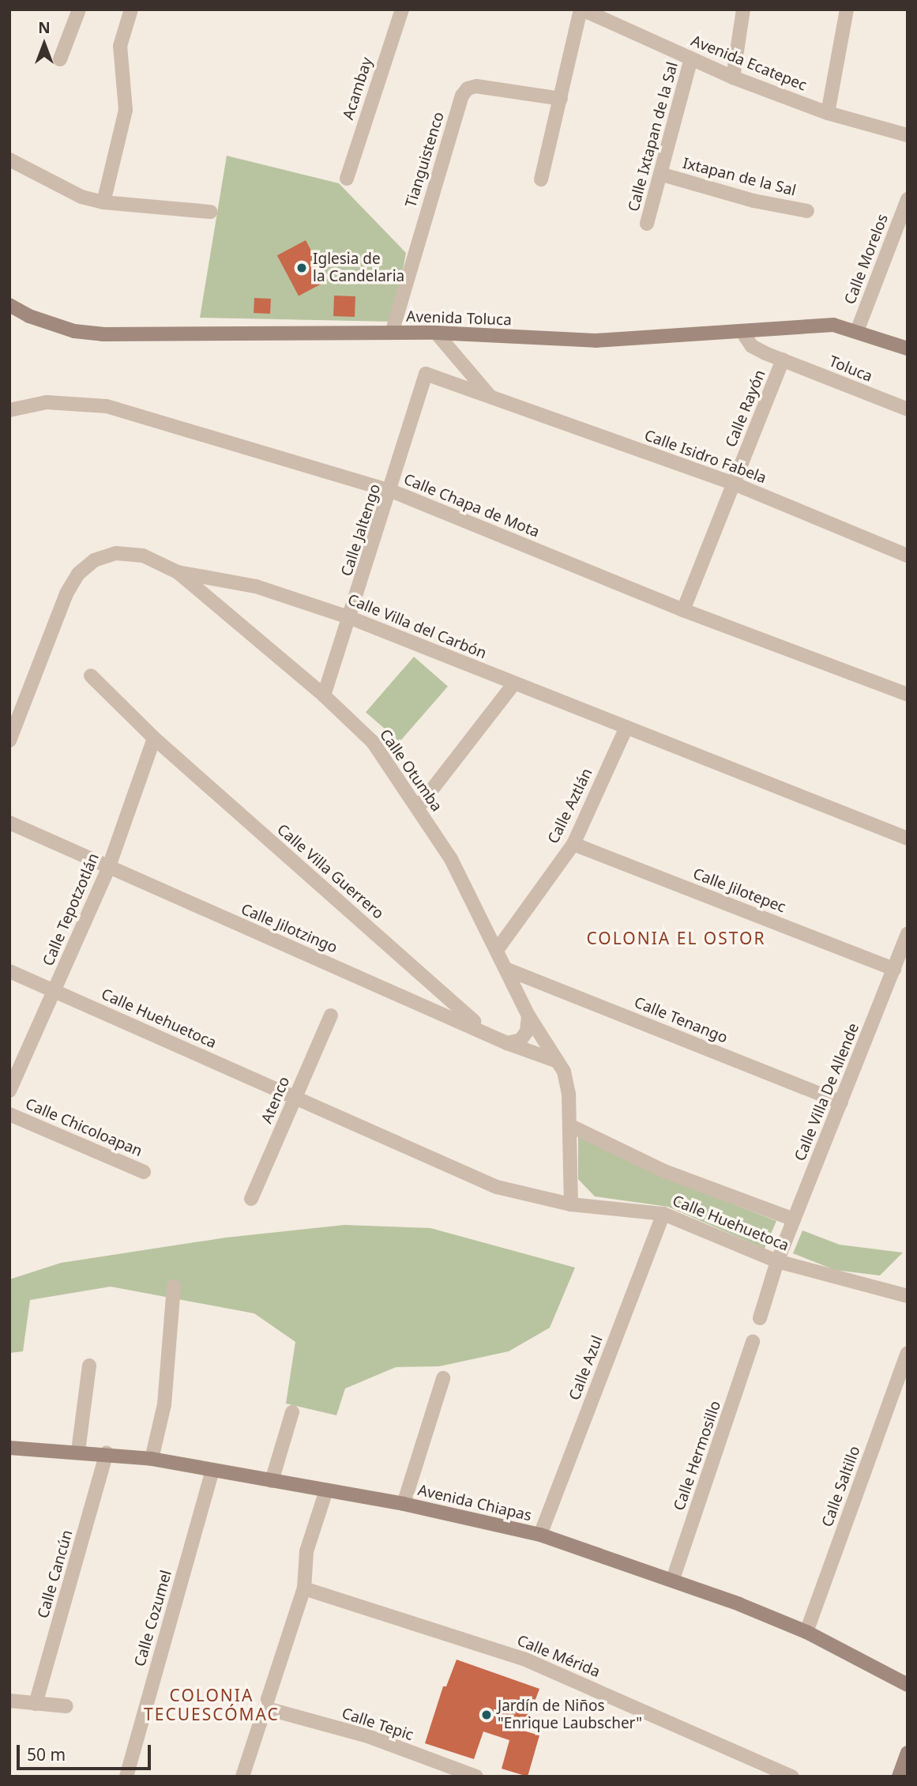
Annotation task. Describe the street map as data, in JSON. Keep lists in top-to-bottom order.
{
  "streets": {
    "street": [
      "Avenida Ecatepec",
      "Acambay",
      "Calle Ixtapan de la Sal",
      "Tianguistenco",
      "Ixtapan de la Sal",
      "Calle Morelos",
      "Avenida Toluca",
      "Toluca",
      "Calle Rayón",
      "Calle Isidro Fabela",
      "Calle Chapa de Mota",
      "Calle Jaltengo",
      "Calle Villa del Carbón",
      "Calle Otumba",
      "Calle Aztlán",
      "Calle Villa Guerrero",
      "Calle Jilotepec",
      "Calle Tepotzotlán",
      "Calle Jilotzingo",
      "Calle Huehuetoca",
      "Calle Tenango",
      "Calle Villa De Allende",
      "Atenco",
      "Calle Chicoloapan",
      "Calle Azul",
      "Calle Hermosillo",
      "Calle Saltillo",
      "Avenida Chiapas",
      "Calle Cancún",
      "Calle Cozumel",
      "Calle Mérida",
      "Calle Tepic"
    ]
  },
  "crossings": [
    ["Avenida Ecatepec", "Calle Ixtapan de la Sal"],
    ["Calle Ixtapan de la Sal", "Ixtapan de la Sal"],
    ["Tianguistenco", "Avenida Toluca"],
    ["Calle Morelos", "Avenida Toluca"],
    ["Avenida Toluca", "Calle Rayón"],
    ["Avenida Toluca", "Calle Isidro Fabela"],
    ["Toluca", "Calle Rayón"],
    ["Calle Rayón", "Calle Isidro Fabela"],
    ["Calle Rayón", "Calle Chapa de Mota"],
    ["Calle Isidro Fabela", "Calle Jaltengo"],
    ["Calle Chapa de Mota", "Calle Jaltengo"],
    ["Calle Jaltengo", "Calle Villa del Carbón"],
    ["Calle Jaltengo", "Calle Otumba"],
    ["Calle Villa del Carbón", "Calle Otumba"],
    ["Calle Villa del Carbón", "Calle Aztlán"],
    ["Calle Otumba", "Calle Aztlán"],
    ["Calle Otumba", "Calle Jilotzingo"],
    ["Calle Otumba", "Calle Huehuetoca"],
    ["Calle Otumba", "Calle Tenango"],
    ["Calle Aztlán", "Calle Jilotepec"],
    ["Calle Villa Guerrero", "Calle Tepotzotlán"],
    ["Calle Villa Guerrero", "Calle Jilotzingo"],
    ["Calle Jilotepec", "Calle Villa De Allende"],
    ["Calle Tepotzotlán", "Calle Jilotzingo"],
    ["Calle Tepotzotlán", "Calle Huehuetoca"],
    ["Calle Huehuetoca", "Calle Villa De Allende"],
    ["Calle Huehuetoca", "Atenco"],
    ["Calle Huehuetoca", "Calle Azul"],
    ["Calle Tenango", "Calle Villa De Allende"],
    ["Calle Azul", "Avenida Chiapas"],
    ["Calle Hermosillo", "Avenida Chiapas"],
    ["Calle Saltillo", "Avenida Chiapas"],
    ["Avenida Chiapas", "Calle Cancún"],
    ["Avenida Chiapas", "Calle Cozumel"]
  ],
  "districts": ["COLONIA EL OSTOR", "COLONIA TECUESCÓMAC"],
  "places": ["Iglesia de la Candelaria", "Jardín de Niños \"Enrique Laubscher\""],
  "scale_bar": "50 m",
  "north": "top"
}
